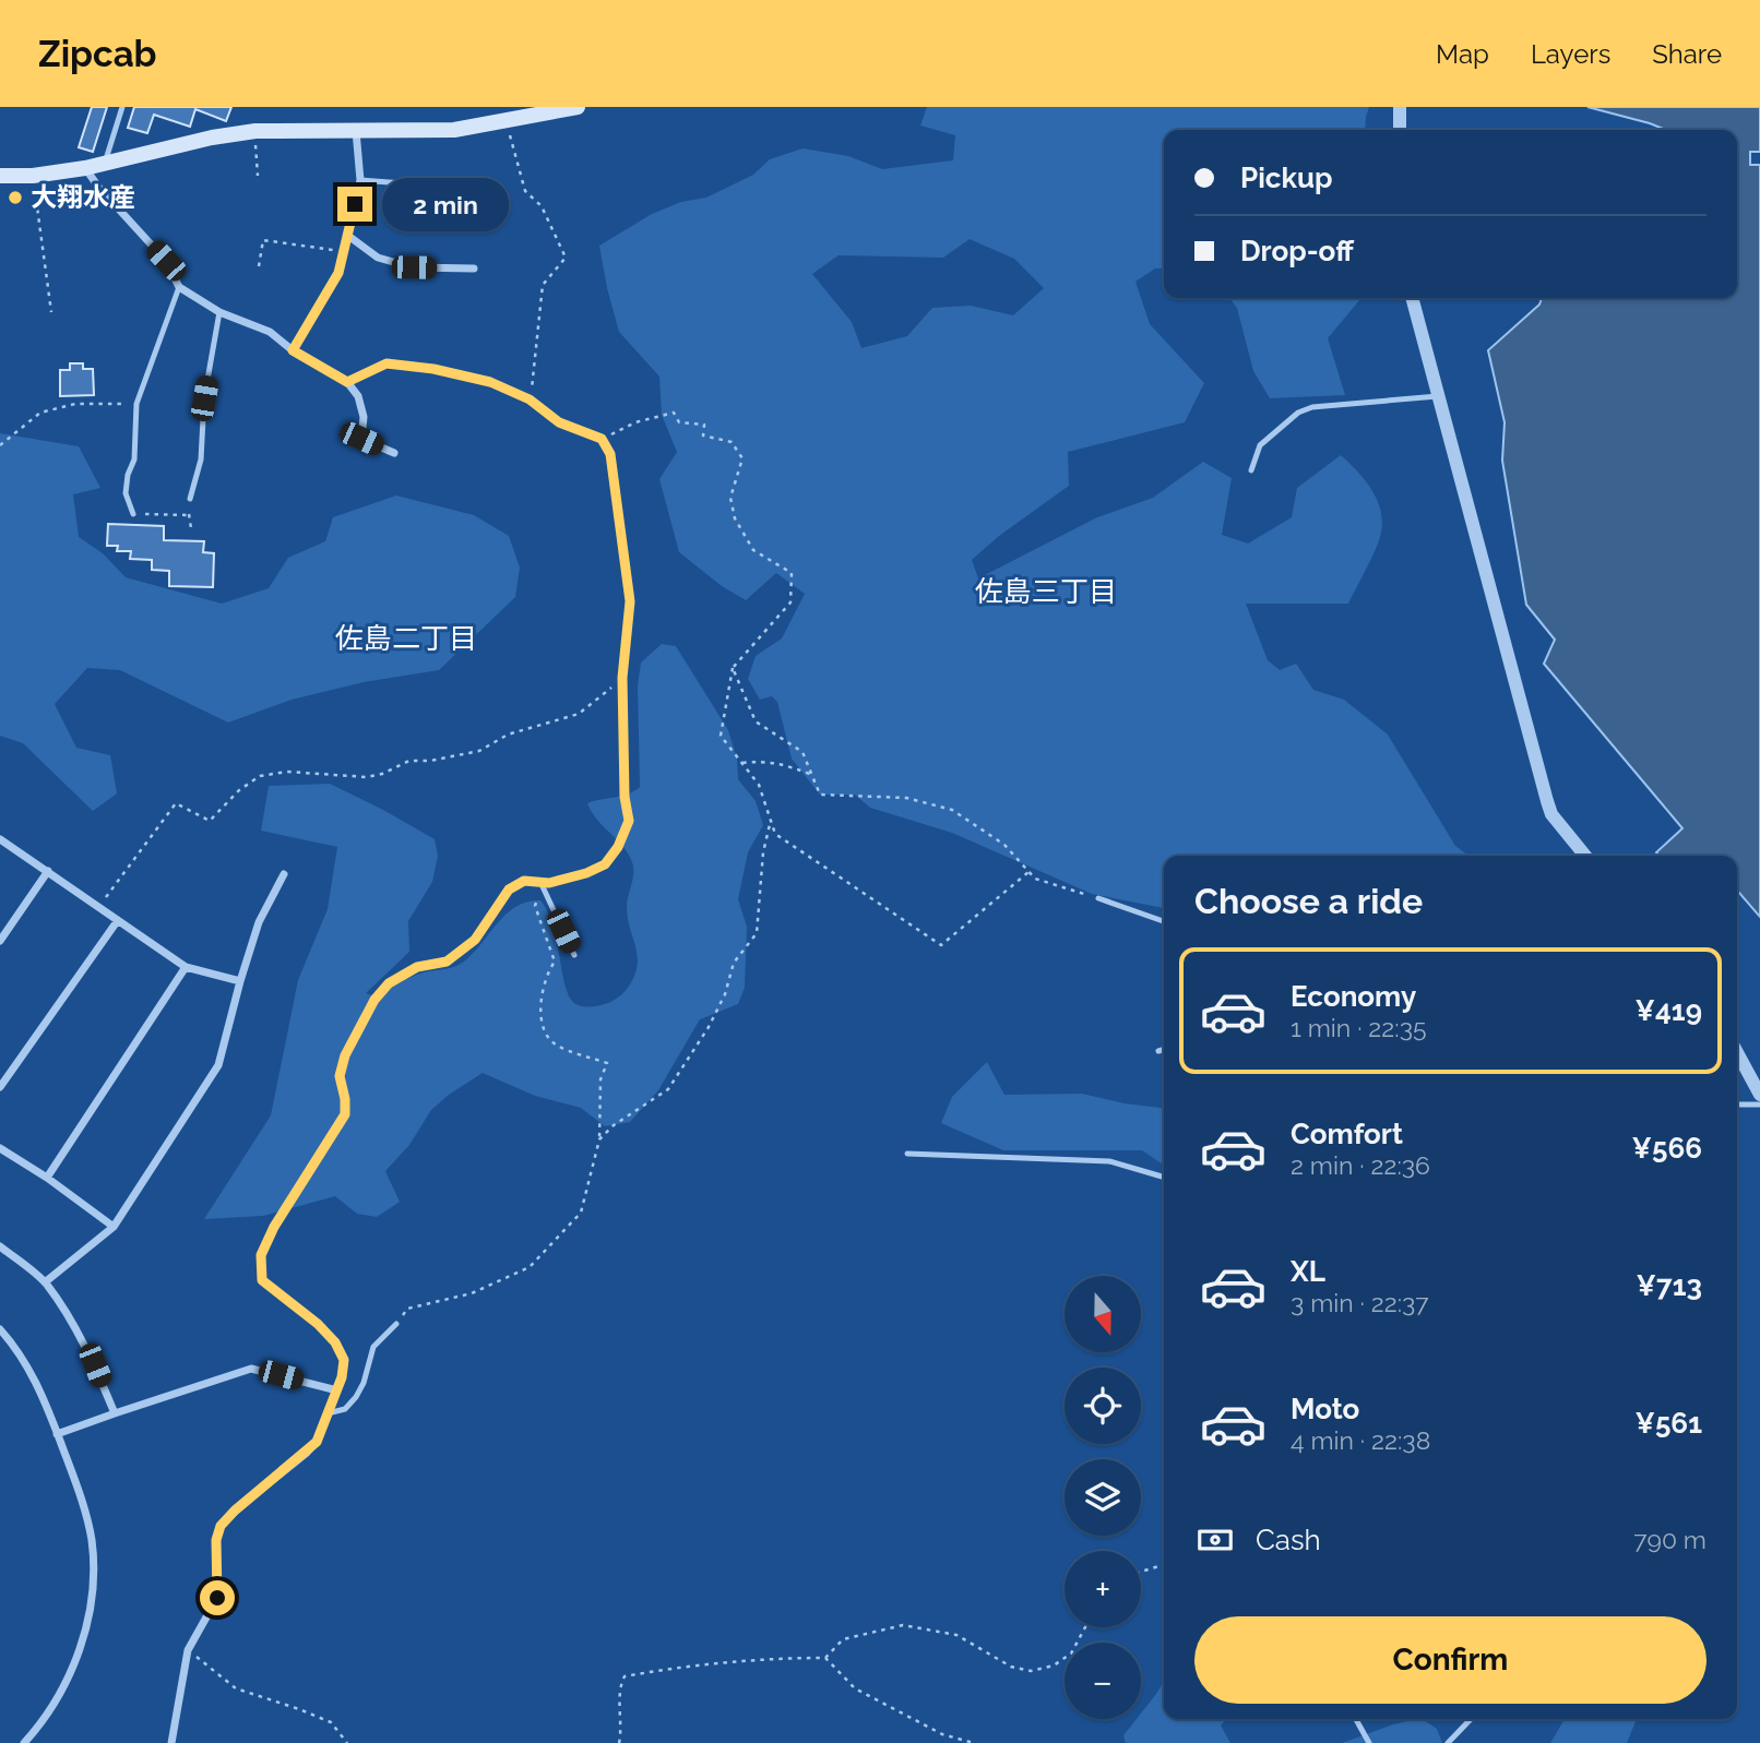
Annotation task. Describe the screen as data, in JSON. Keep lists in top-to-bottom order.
{
  "districts": ["佐島三丁目", "佐島二丁目"],
  "places": ["大翔水産"],
  "north": "bottom",
  "page": {
    "header": "Zipcab",
    "nav": ["Map", "Layers", "Share"],
    "banner": ["Pickup", "Drop-off"],
    "bubble": "2 min",
    "heading": "Choose a ride",
    "list": [
      {
        "name": "Economy",
        "note": "1 min · 22:35",
        "value": "¥419"
      },
      {
        "name": "Comfort",
        "note": "2 min · 22:36",
        "value": "¥566"
      },
      {
        "name": "XL",
        "note": "3 min · 22:37",
        "value": "¥713"
      },
      {
        "name": "Moto",
        "note": "4 min · 22:38",
        "value": "¥561"
      }
    ],
    "map_buttons": ["+", "−"],
    "pay": ["Cash", "790 m"],
    "buttons": "Confirm"
  }
}
